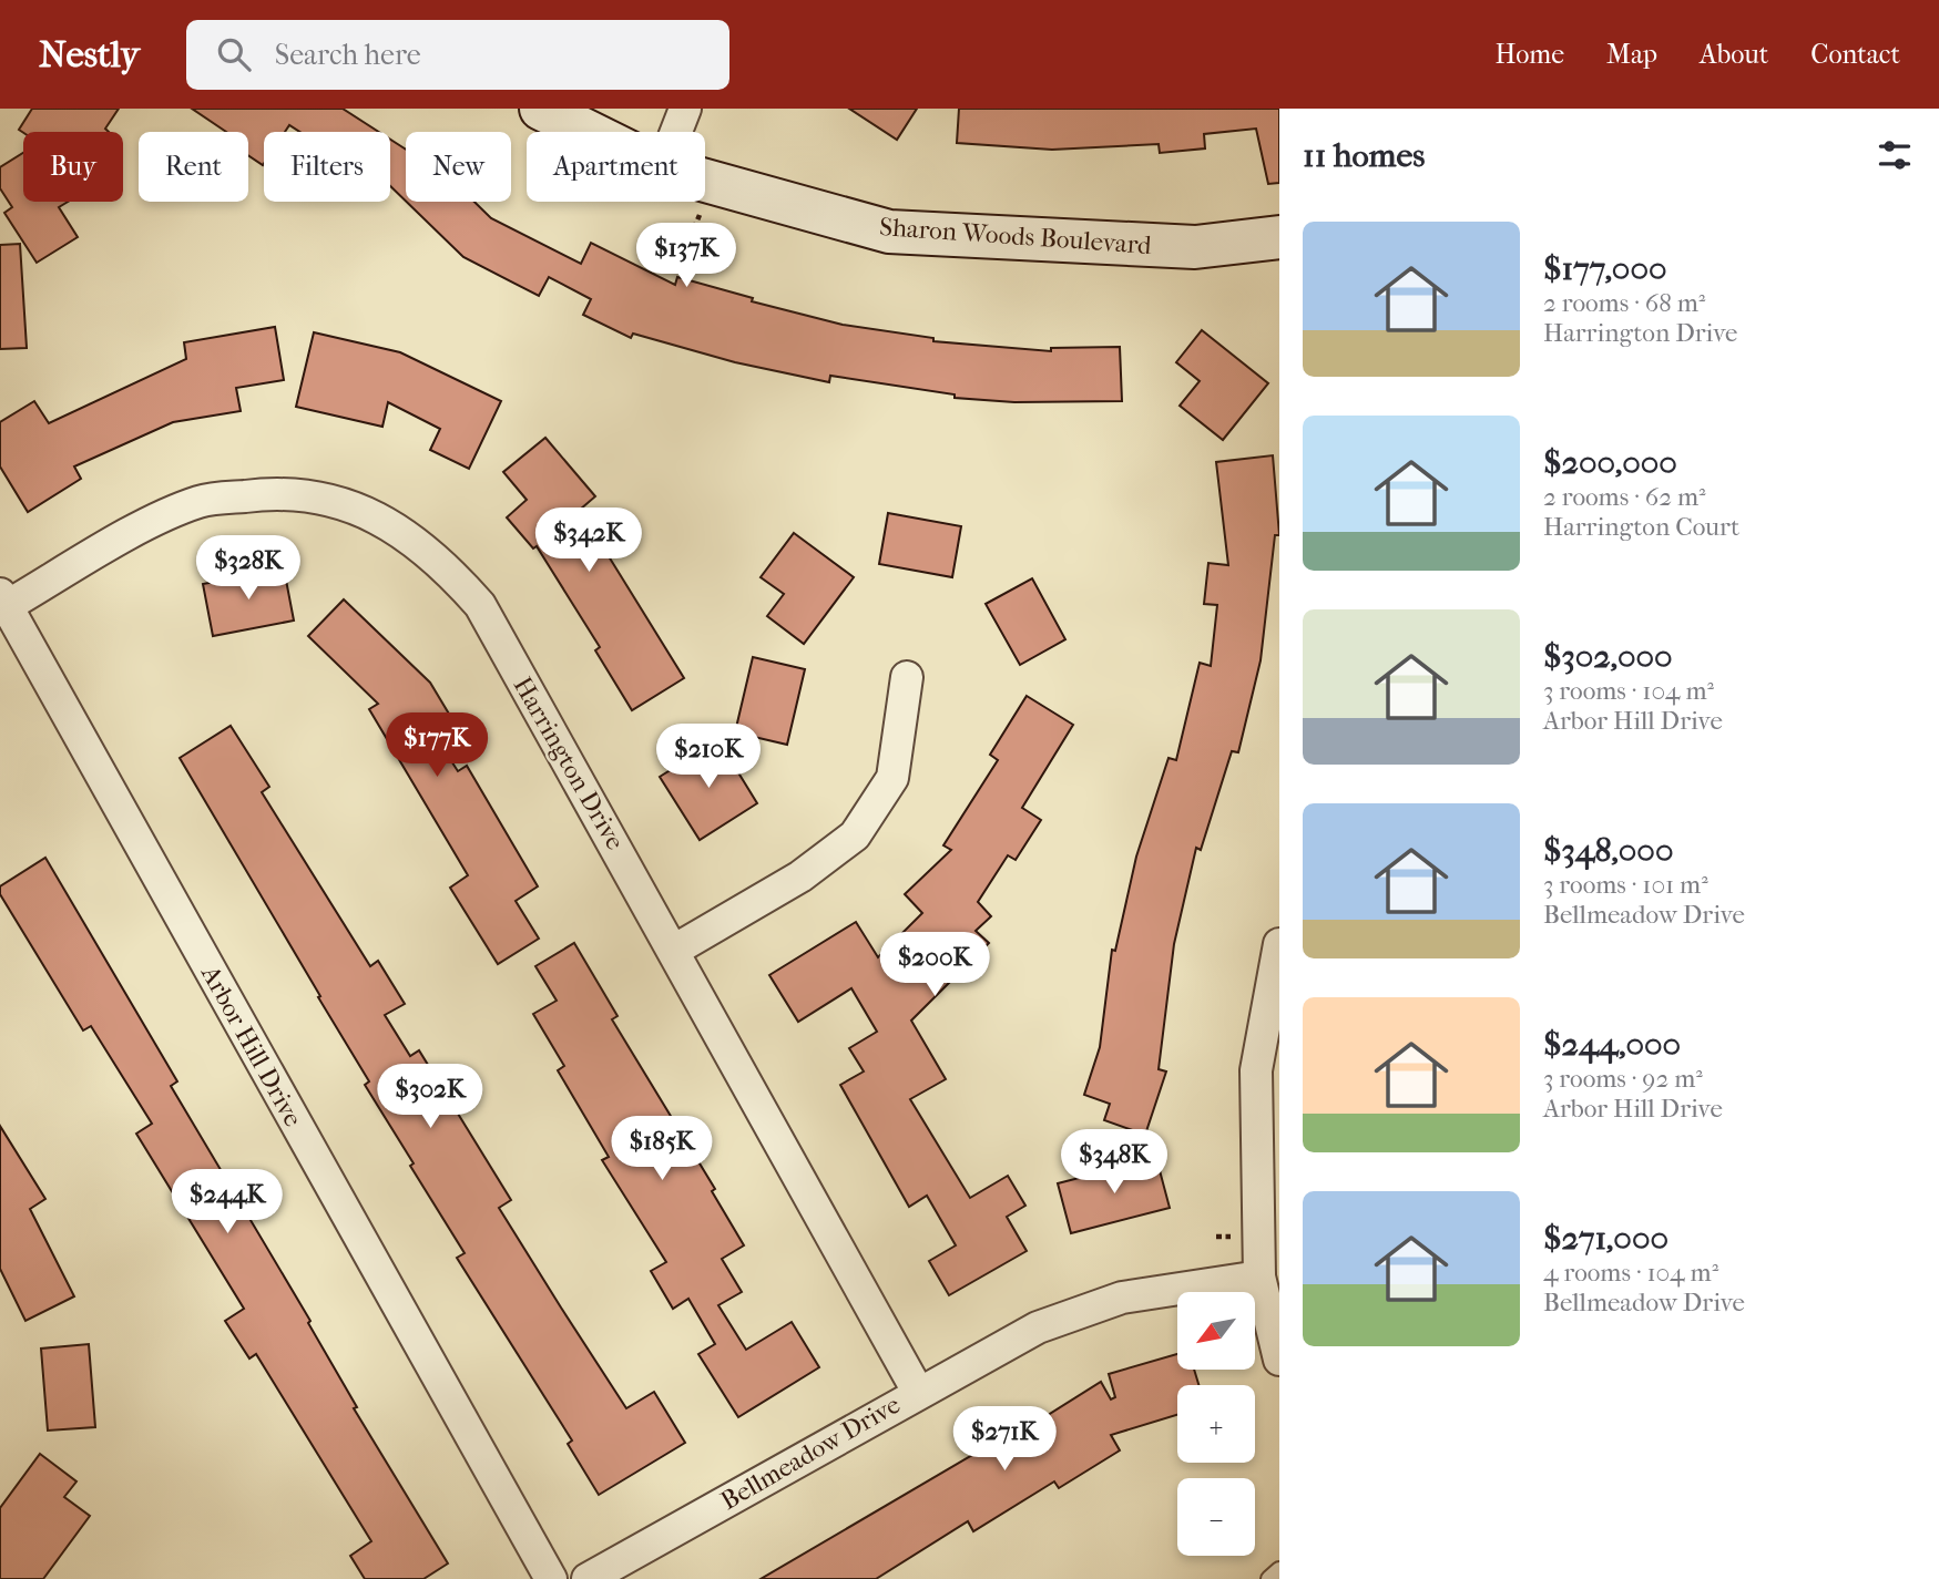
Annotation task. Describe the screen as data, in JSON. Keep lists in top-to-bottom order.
{
  "streets": {
    "street": [
      "Sharon Woods Boulevard",
      "Harrington Drive",
      "Arbor Hill Drive",
      "Bellmeadow Drive"
    ]
  },
  "crossings": [
    ["Harrington Drive", "Arbor Hill Drive"],
    ["Harrington Drive", "Bellmeadow Drive"]
  ],
  "north": "bottom left",
  "page": {
    "header": "Nestly",
    "search": "Search here",
    "nav": [
      "Home",
      "Map",
      "About",
      "Contact"
    ],
    "heading": "11 homes",
    "chip": [
      "Buy",
      "Rent",
      "Filters",
      "New",
      "Apartment"
    ],
    "list": [
      {
        "name": "$177,000",
        "note": "2 rooms · 68 m² · Harrington Drive"
      },
      {
        "name": "$200,000",
        "note": "2 rooms · 62 m² · Harrington Court"
      },
      {
        "name": "$302,000",
        "note": "3 rooms · 104 m² · Arbor Hill Drive"
      },
      {
        "name": "$348,000",
        "note": "3 rooms · 101 m² · Bellmeadow Drive"
      },
      {
        "name": "$244,000",
        "note": "3 rooms · 92 m² · Arbor Hill Drive"
      },
      {
        "name": "$271,000",
        "note": "4 rooms · 104 m² · Bellmeadow Drive"
      }
    ],
    "price": [
      "$137K",
      "$342K",
      "$328K",
      "$177K",
      "$210K",
      "$200K",
      "$302K",
      "$185K",
      "$348K",
      "$244K",
      "$271K"
    ],
    "map_buttons": ["+", "−"]
  }
}
